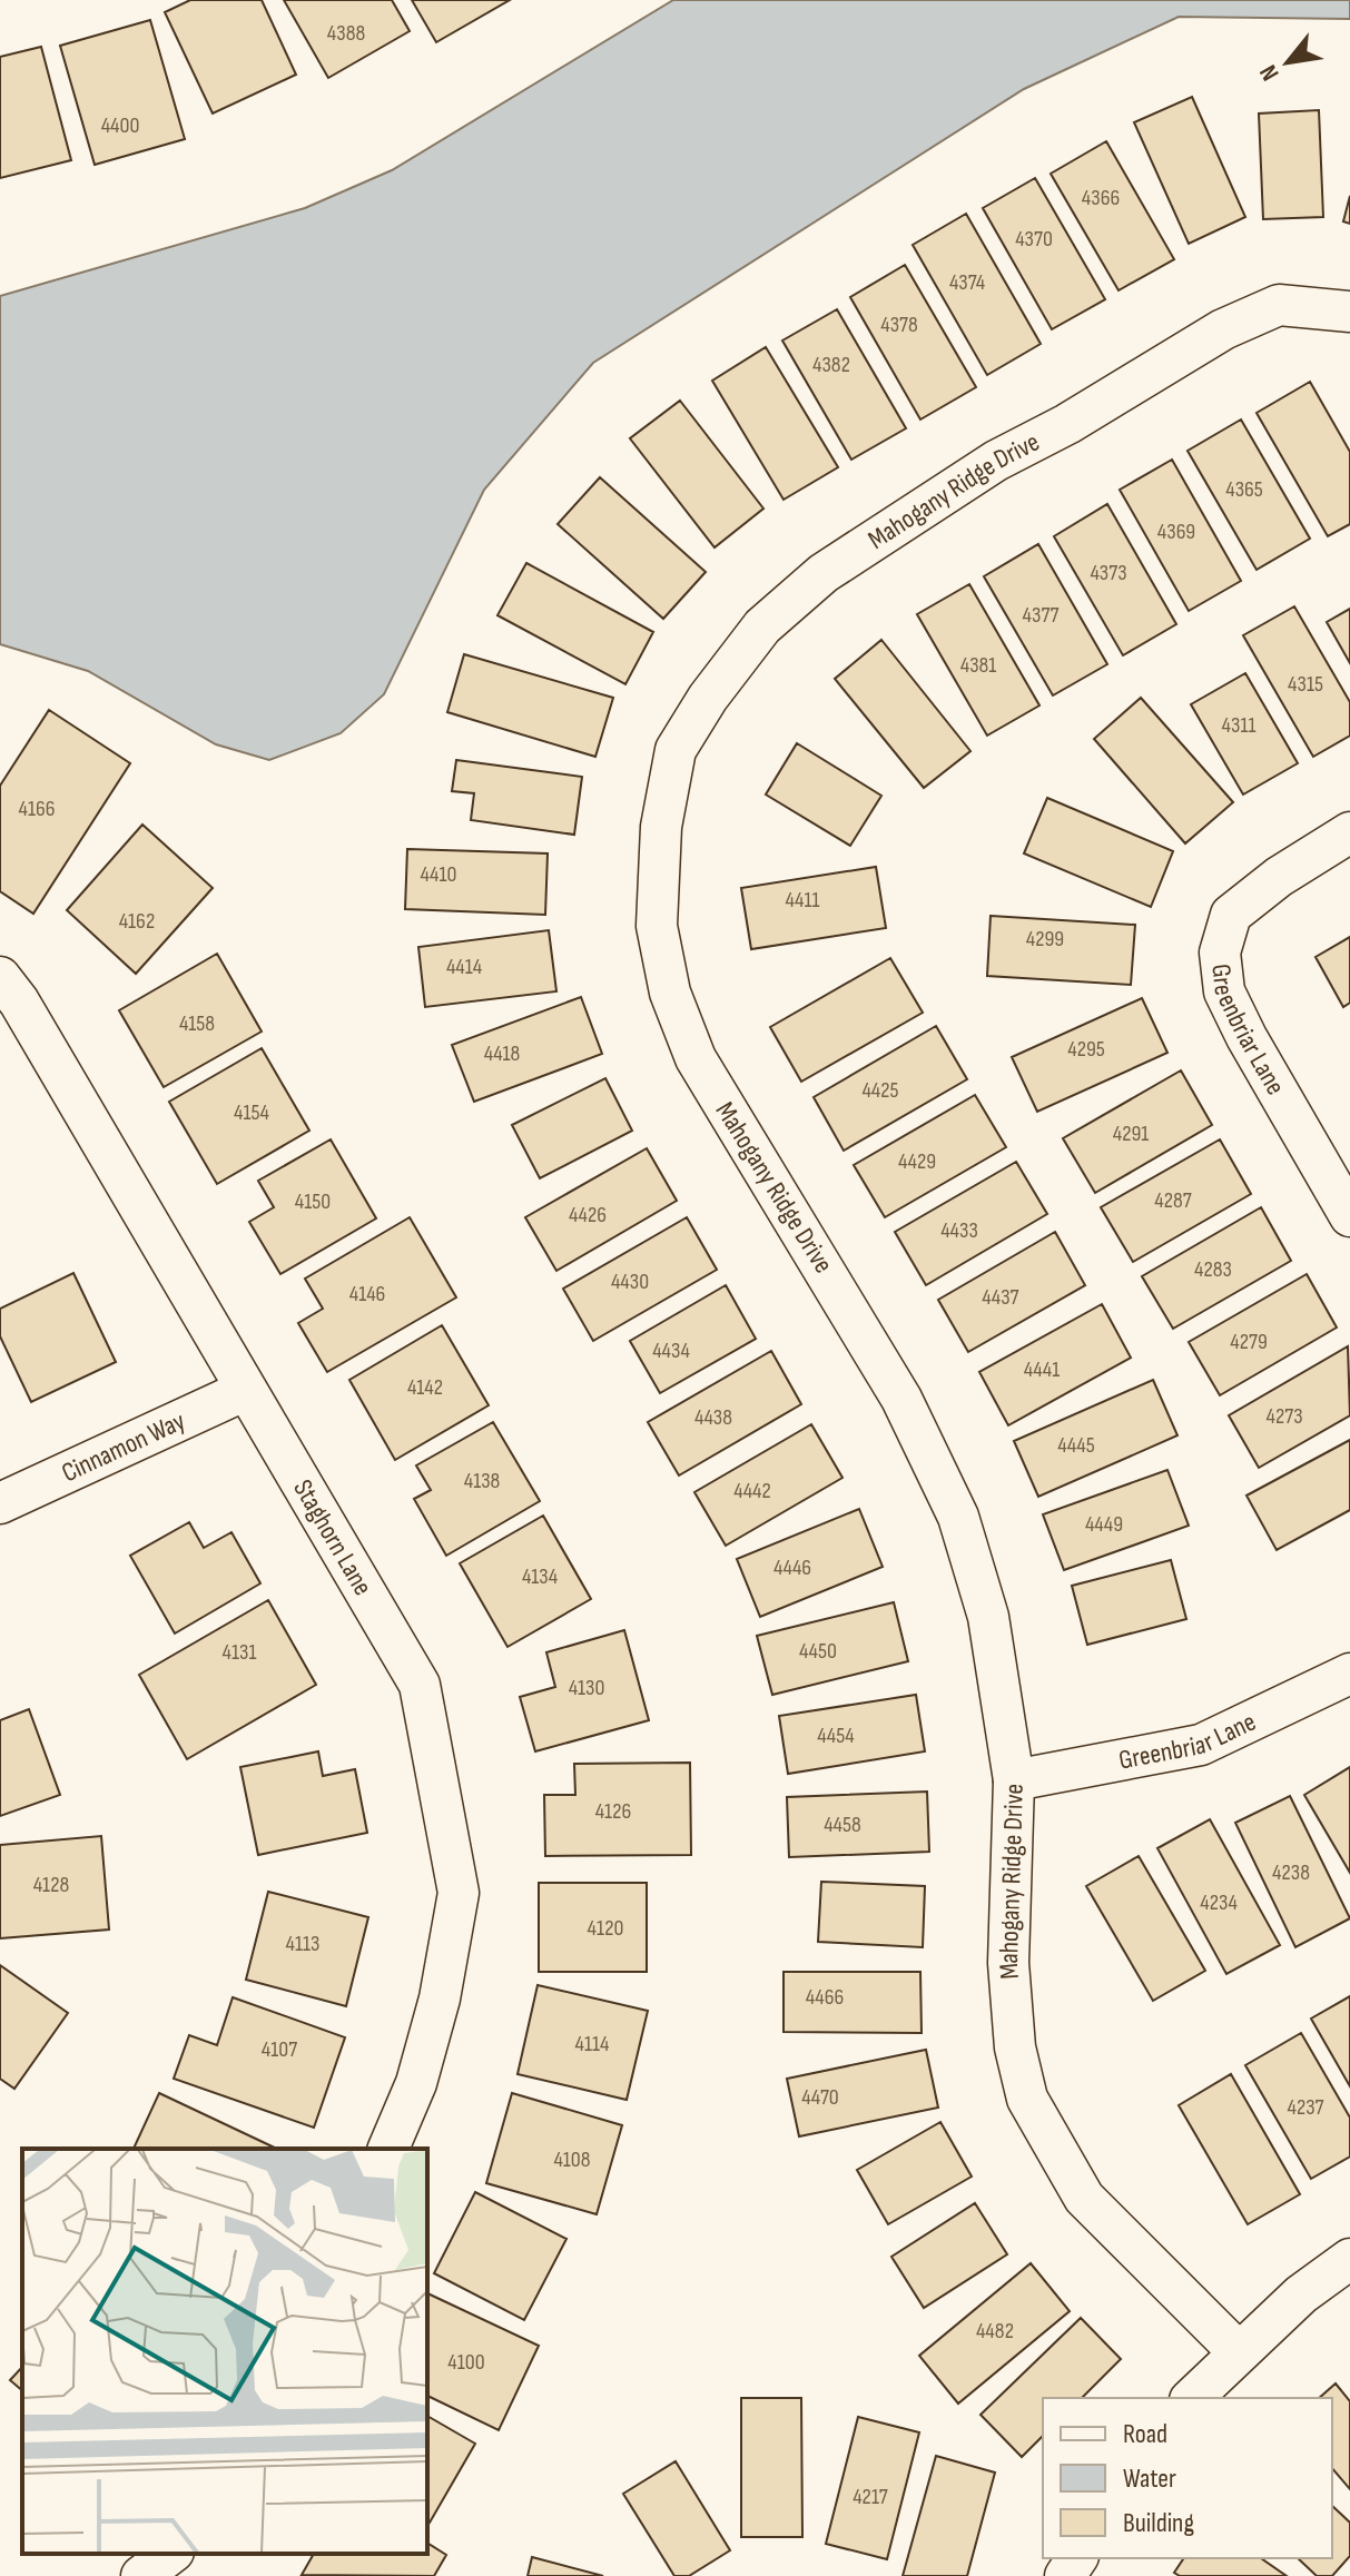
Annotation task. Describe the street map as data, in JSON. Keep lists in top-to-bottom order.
{
  "streets": {
    "street": [
      "Mahogany Ridge Drive",
      "Greenbriar Lane",
      "Cinnamon Way",
      "Staghorn Lane"
    ]
  },
  "crossings": [
    ["Mahogany Ridge Drive", "Greenbriar Lane"],
    ["Cinnamon Way", "Staghorn Lane"]
  ],
  "house_numbers": [
    "4388",
    "4400",
    "4366",
    "4370",
    "4374",
    "4378",
    "4382",
    "4365",
    "4369",
    "4373",
    "4377",
    "4381",
    "4315",
    "4311",
    "4166",
    "4410",
    "4411",
    "4162",
    "4299",
    "4414",
    "4158",
    "4295",
    "4418",
    "4425",
    "4154",
    "4291",
    "4429",
    "4287",
    "4150",
    "4426",
    "4433",
    "4283",
    "4430",
    "4146",
    "4437",
    "4279",
    "4434",
    "4441",
    "4142",
    "4273",
    "4438",
    "4445",
    "4138",
    "4442",
    "4449",
    "4446",
    "4134",
    "4450",
    "4131",
    "4130",
    "4454",
    "4126",
    "4458",
    "4238",
    "4128",
    "4234",
    "4120",
    "4113",
    "4466",
    "4114",
    "4107",
    "4470",
    "4237",
    "4108",
    "4482",
    "4100",
    "4217"
  ],
  "legend": ["Road", "Water", "Building"],
  "north": "bottom left"
}
